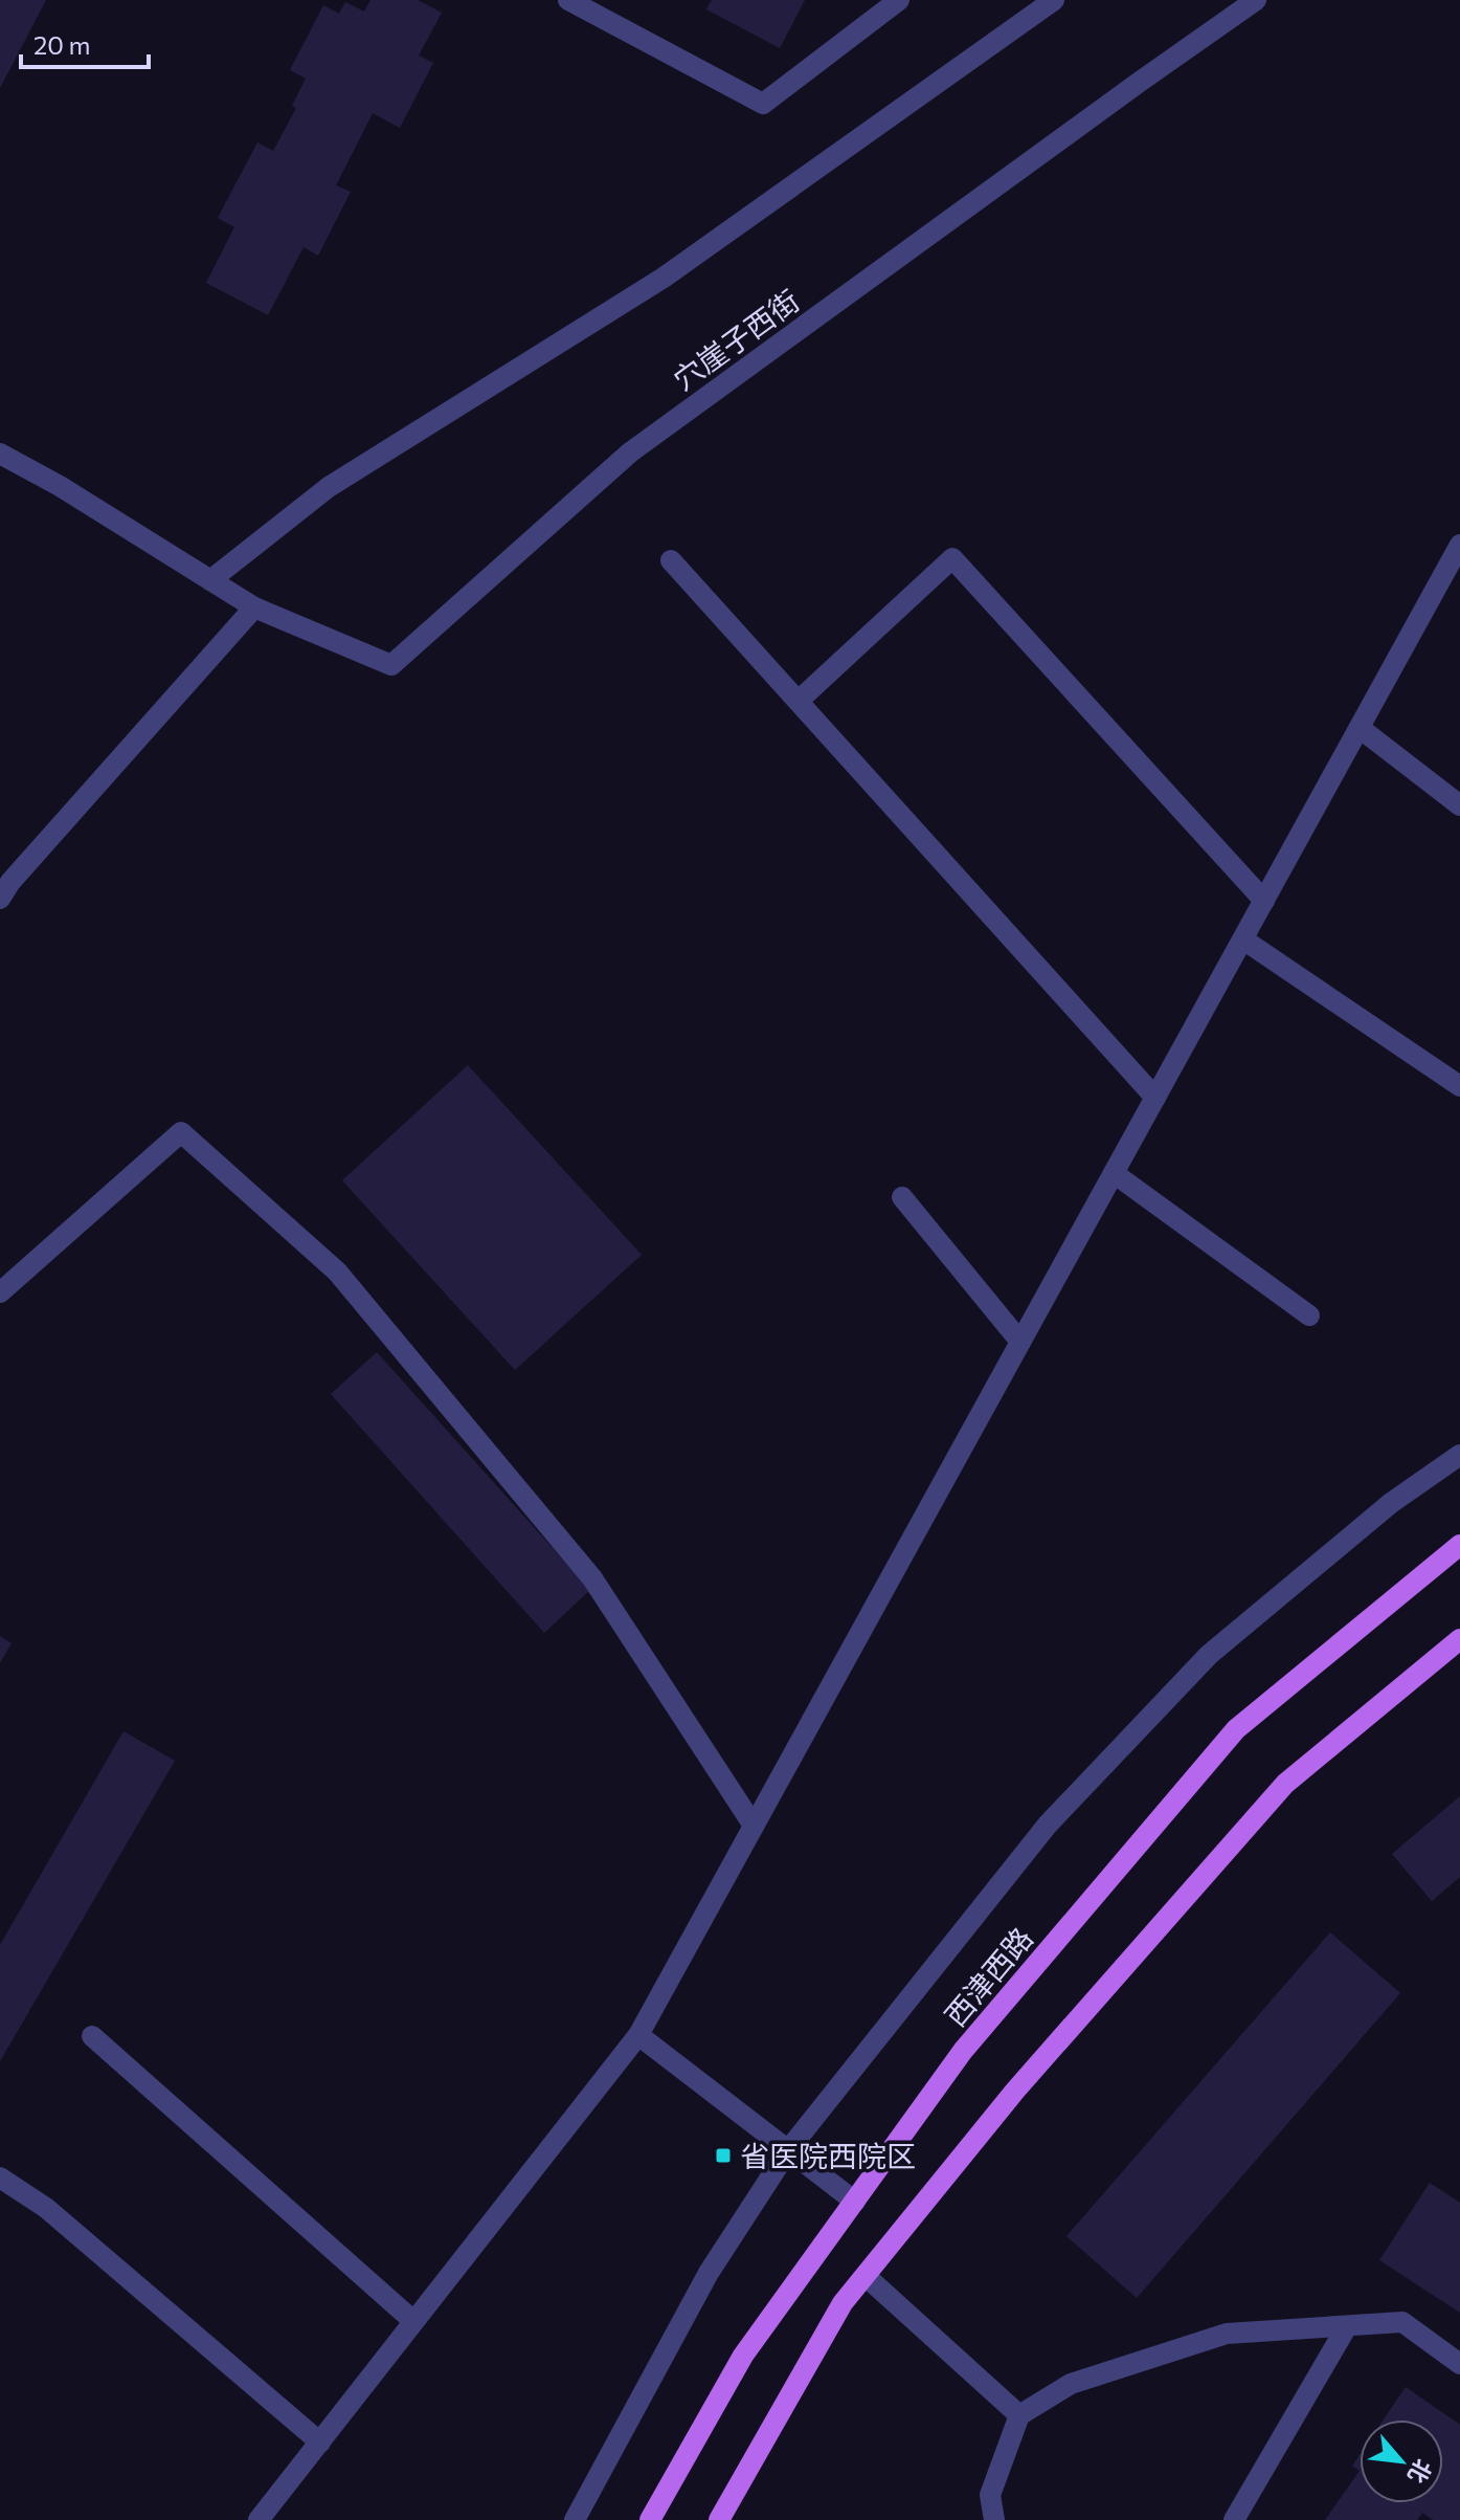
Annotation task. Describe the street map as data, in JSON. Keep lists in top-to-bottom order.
{
  "streets": {
    "main road": ["西津西路"],
    "street": ["穴崖子西街"]
  },
  "places": {
    "transit": ["省医院西院区"]
  },
  "scale_bar": "20 m",
  "north": "bottom right"
}
